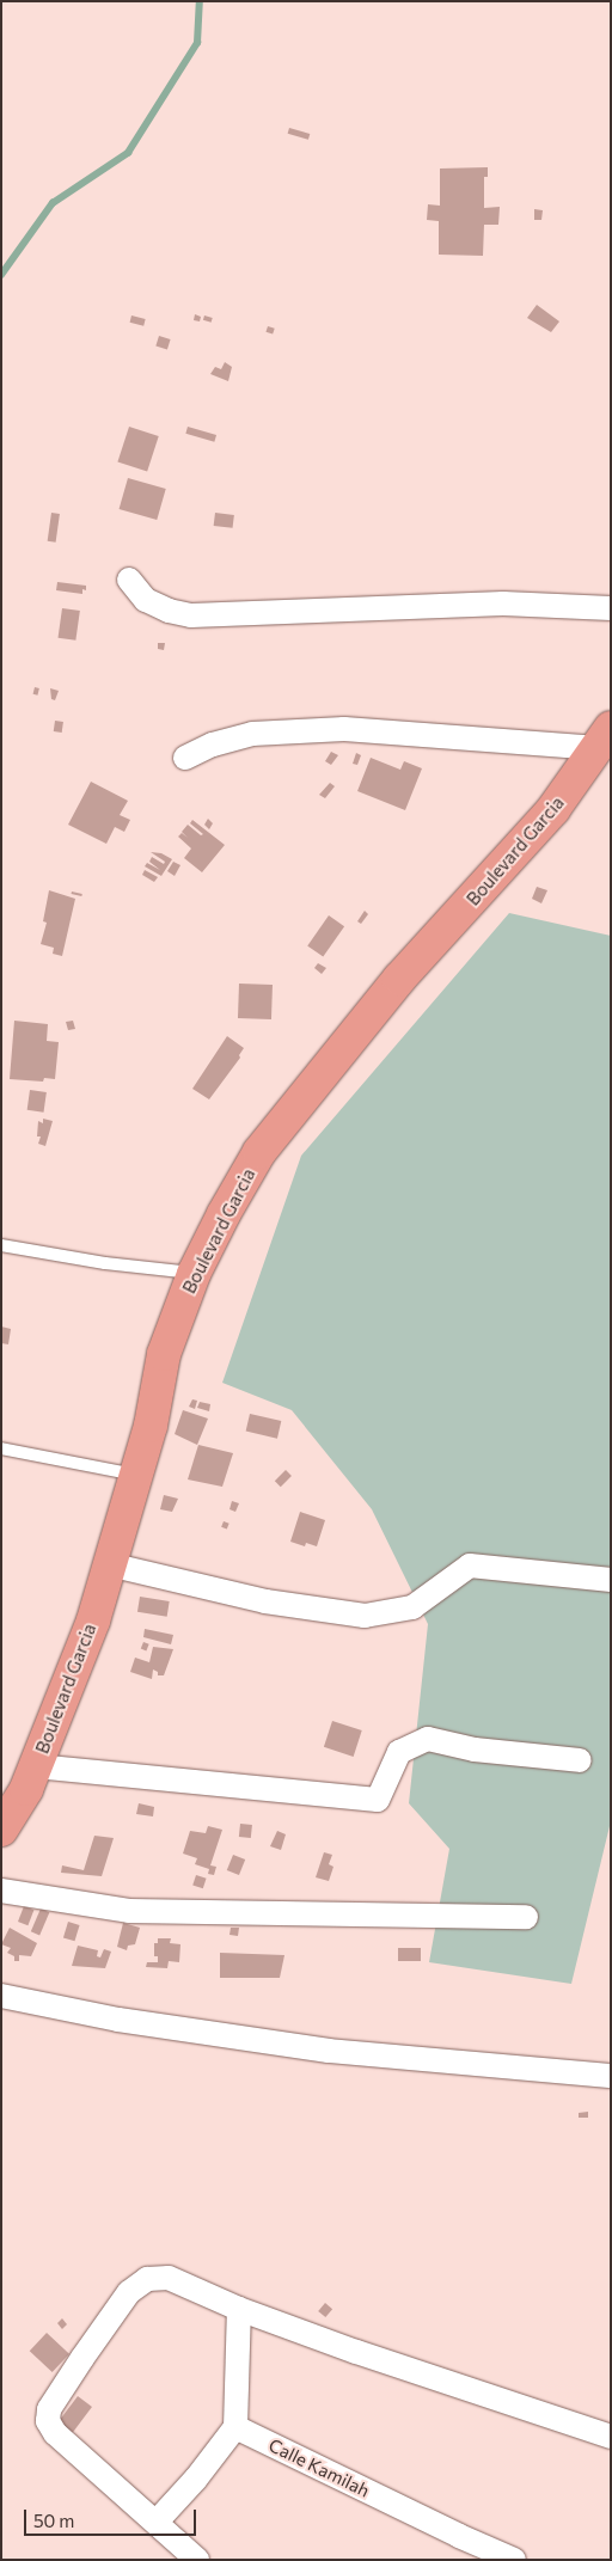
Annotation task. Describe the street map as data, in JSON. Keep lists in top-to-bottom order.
{
  "streets": {
    "main road": ["Boulevard Garcia"],
    "street": ["Calle Kamilah"]
  },
  "scale_bar": "50 m"
}
